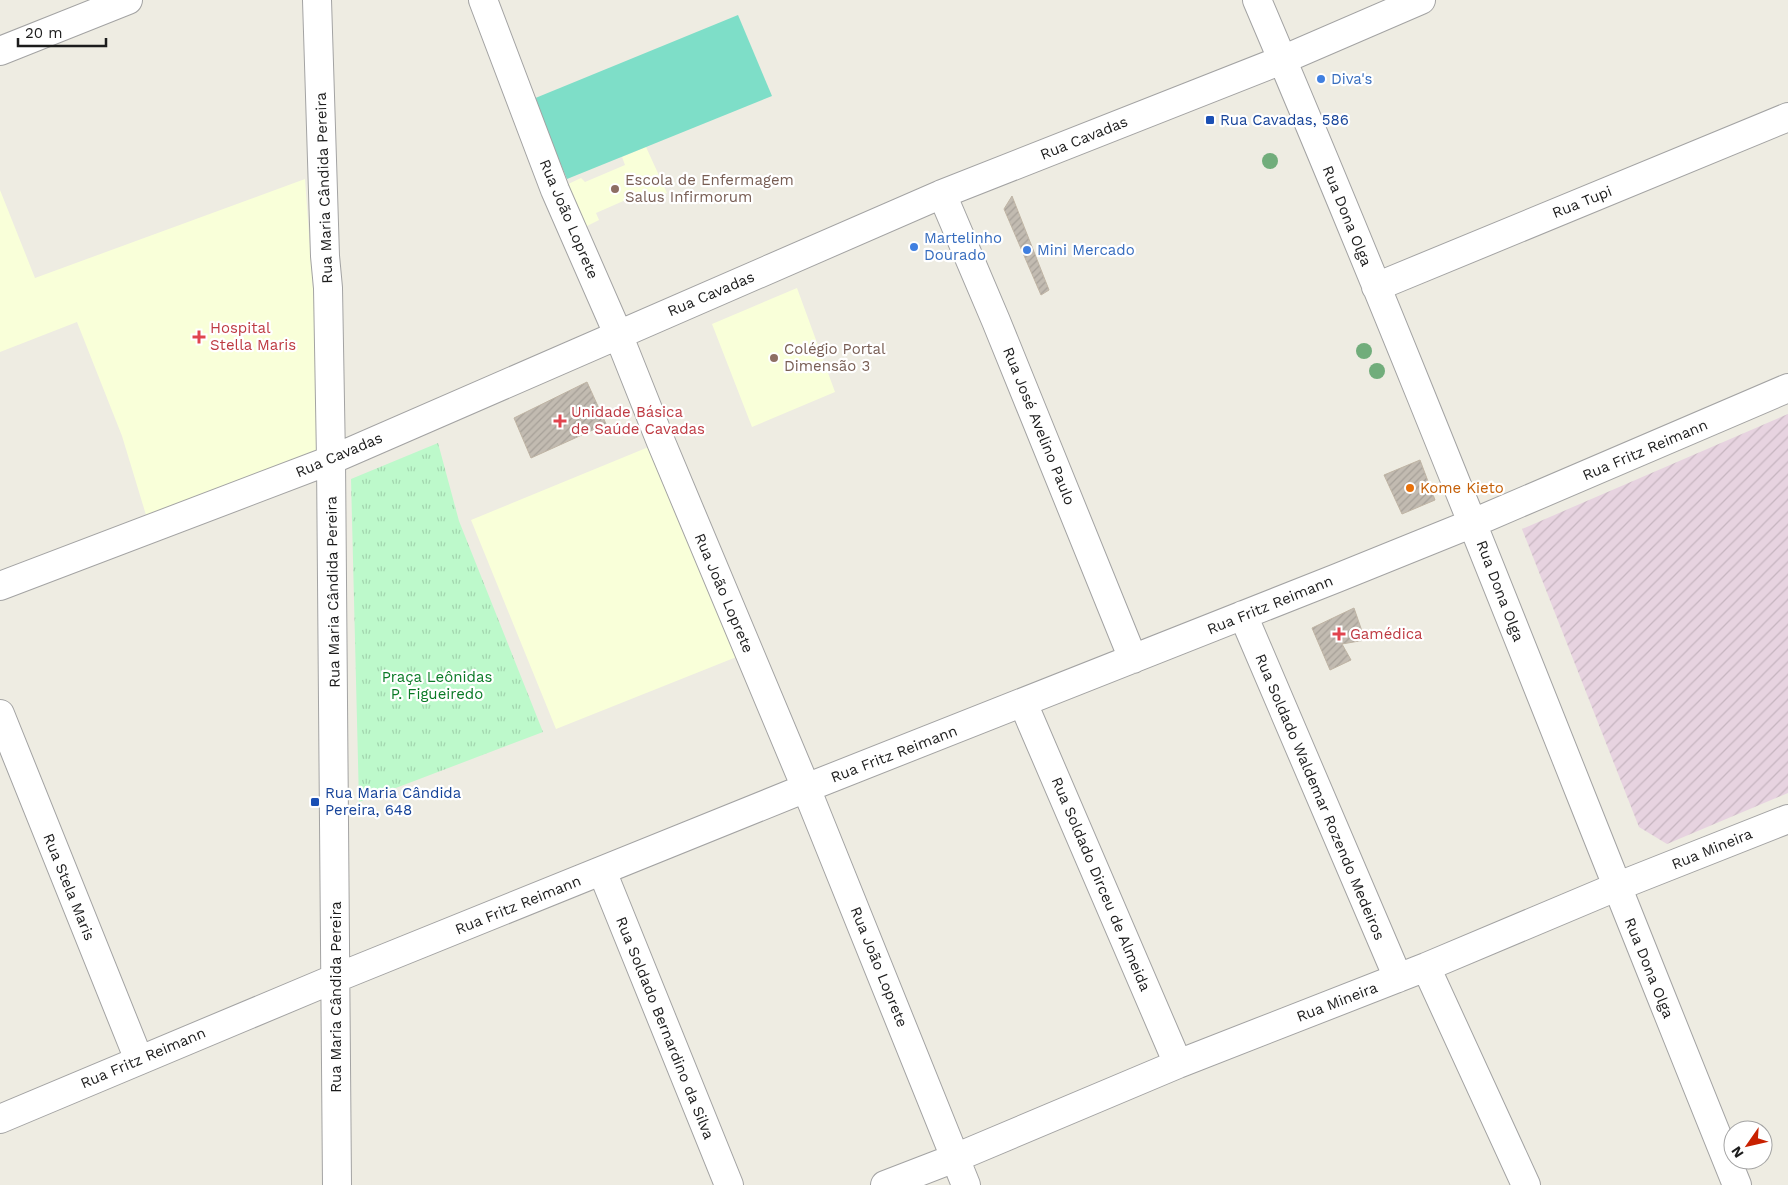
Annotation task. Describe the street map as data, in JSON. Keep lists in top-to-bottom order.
{
  "streets": {
    "street": [
      "Rua Cavadas",
      "Rua Maria Cândida Pereira",
      "Rua Tupi",
      "Rua Dona Olga",
      "Rua João Loprete",
      "Rua José Avelino Paulo",
      "Rua Fritz Reimann",
      "Rua Soldado Waldemar Rozendo Medeiros",
      "Rua Mineira",
      "Rua Soldado Dirceu de Almeida",
      "Rua Stela Maris",
      "Rua Soldado Bernardino da Silva"
    ]
  },
  "crossings": [
    ["Rua Cavadas", "Rua Maria Cândida Pereira"],
    ["Rua Cavadas", "Rua Dona Olga"],
    ["Rua Cavadas", "Rua João Loprete"],
    ["Rua Cavadas", "Rua José Avelino Paulo"],
    ["Rua Maria Cândida Pereira", "Rua Fritz Reimann"],
    ["Rua Tupi", "Rua Dona Olga"],
    ["Rua Dona Olga", "Rua Fritz Reimann"],
    ["Rua Dona Olga", "Rua Mineira"],
    ["Rua João Loprete", "Rua Fritz Reimann"],
    ["Rua João Loprete", "Rua Mineira"],
    ["Rua José Avelino Paulo", "Rua Fritz Reimann"],
    ["Rua Fritz Reimann", "Rua Soldado Waldemar Rozendo Medeiros"],
    ["Rua Fritz Reimann", "Rua Soldado Dirceu de Almeida"],
    ["Rua Fritz Reimann", "Rua Stela Maris"],
    ["Rua Fritz Reimann", "Rua Soldado Bernardino da Silva"],
    ["Rua Soldado Waldemar Rozendo Medeiros", "Rua Mineira"],
    ["Rua Mineira", "Rua Soldado Dirceu de Almeida"]
  ],
  "parks": ["Praça Leônidas P. Figueiredo"],
  "places": {
    "other": [
      "Diva's",
      "Escola de Enfermagem Salus Infirmorum",
      "Martelinho Dourado",
      "Mini Mercado",
      "Colégio Portal Dimensão 3",
      "Kome Kieto"
    ],
    "transit": ["Rua Cavadas, 586", "Rua Maria Cândida Pereira, 648"],
    "health": ["Hospital Stella Maris", "Unidade Básica de Saúde Cavadas", "Gamédica"]
  },
  "scale_bar": "20 m",
  "north": "bottom left"
}
